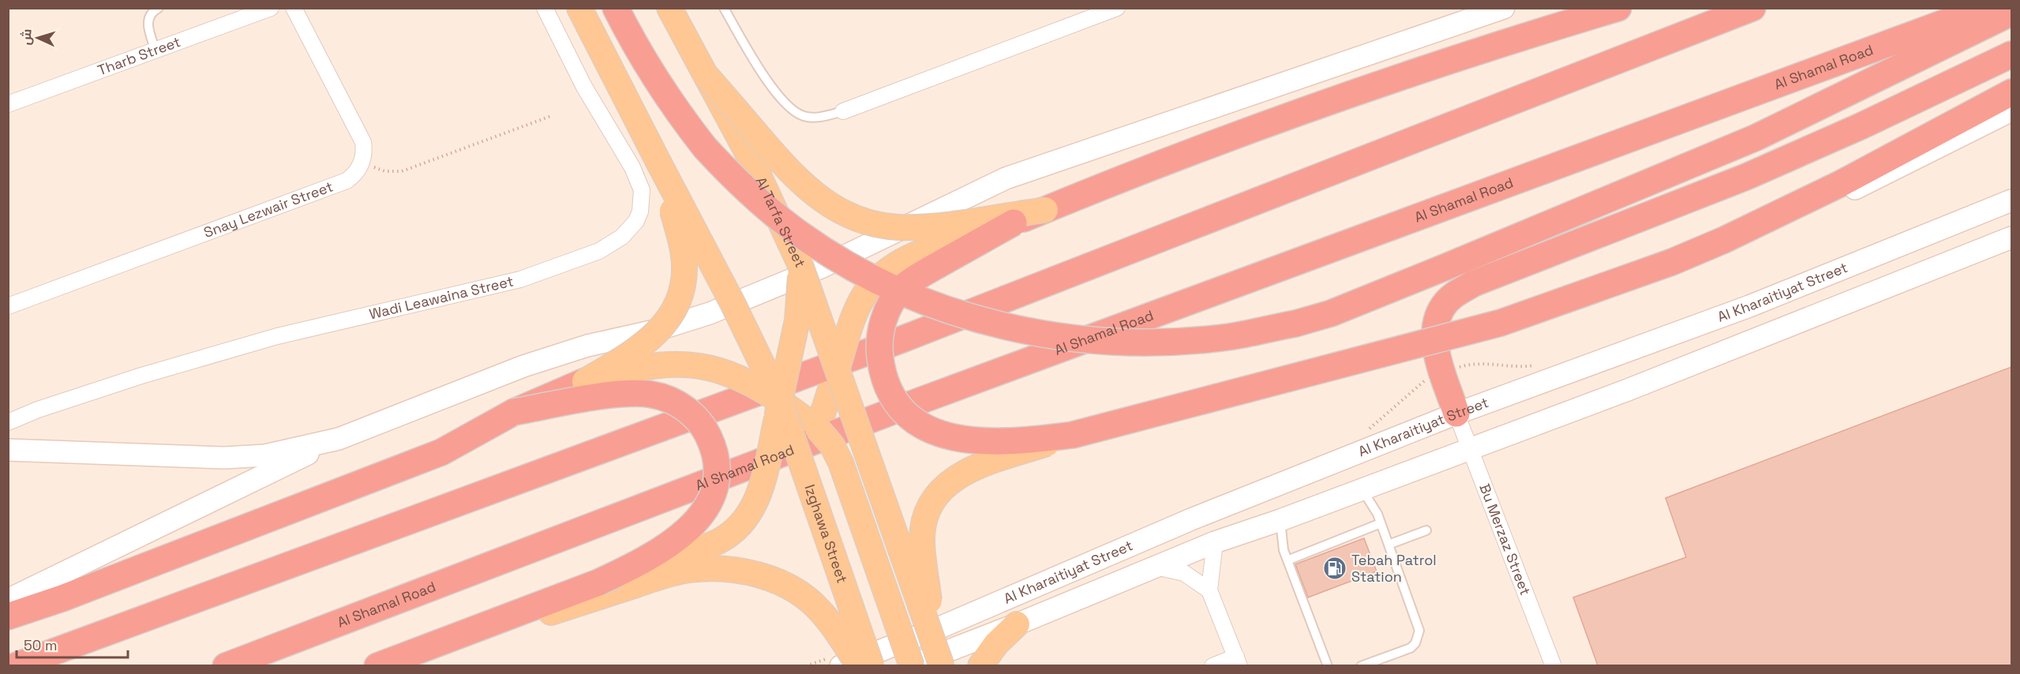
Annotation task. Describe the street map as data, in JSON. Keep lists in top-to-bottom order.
{
  "streets": {
    "highway": ["Al Shamal Road"],
    "main road": ["Al Tarfa Street", "Al Kharaitiyat Street", "Izghawa Street"],
    "street": [
      "Tharb Street",
      "Snay Lezwair Street",
      "Wadi Leawaina Street",
      "Bu Merzaz Street"
    ]
  },
  "crossings": [
    ["Al Kharaitiyat Street", "Bu Merzaz Street"]
  ],
  "places": {
    "fuel station": ["Tebah Patrol Station"]
  },
  "scale_bar": "50 m",
  "north": "left"
}
